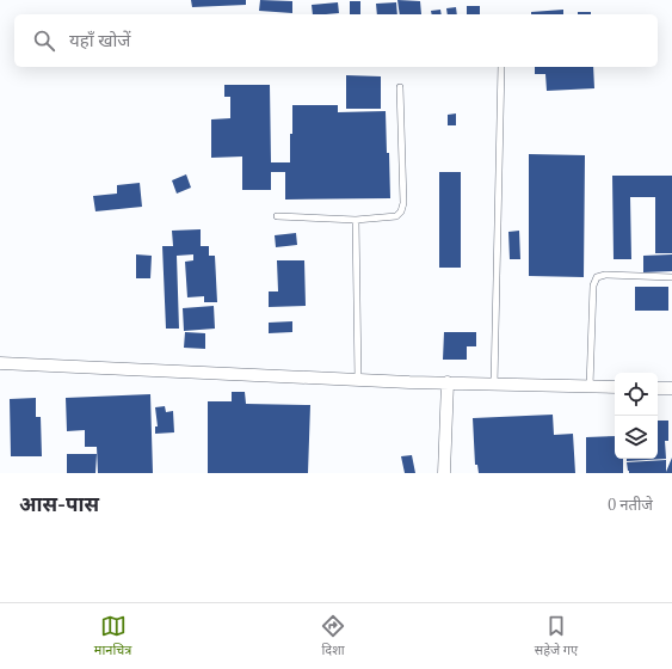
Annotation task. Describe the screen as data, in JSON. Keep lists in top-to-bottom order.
{
  "page": {
    "search": "यहाँ खोजें",
    "heading": ["आस-पास", "0 नतीजे"],
    "nav": ["मानचित्र", "दिशा", "सहेजे गए"]
  }
}
